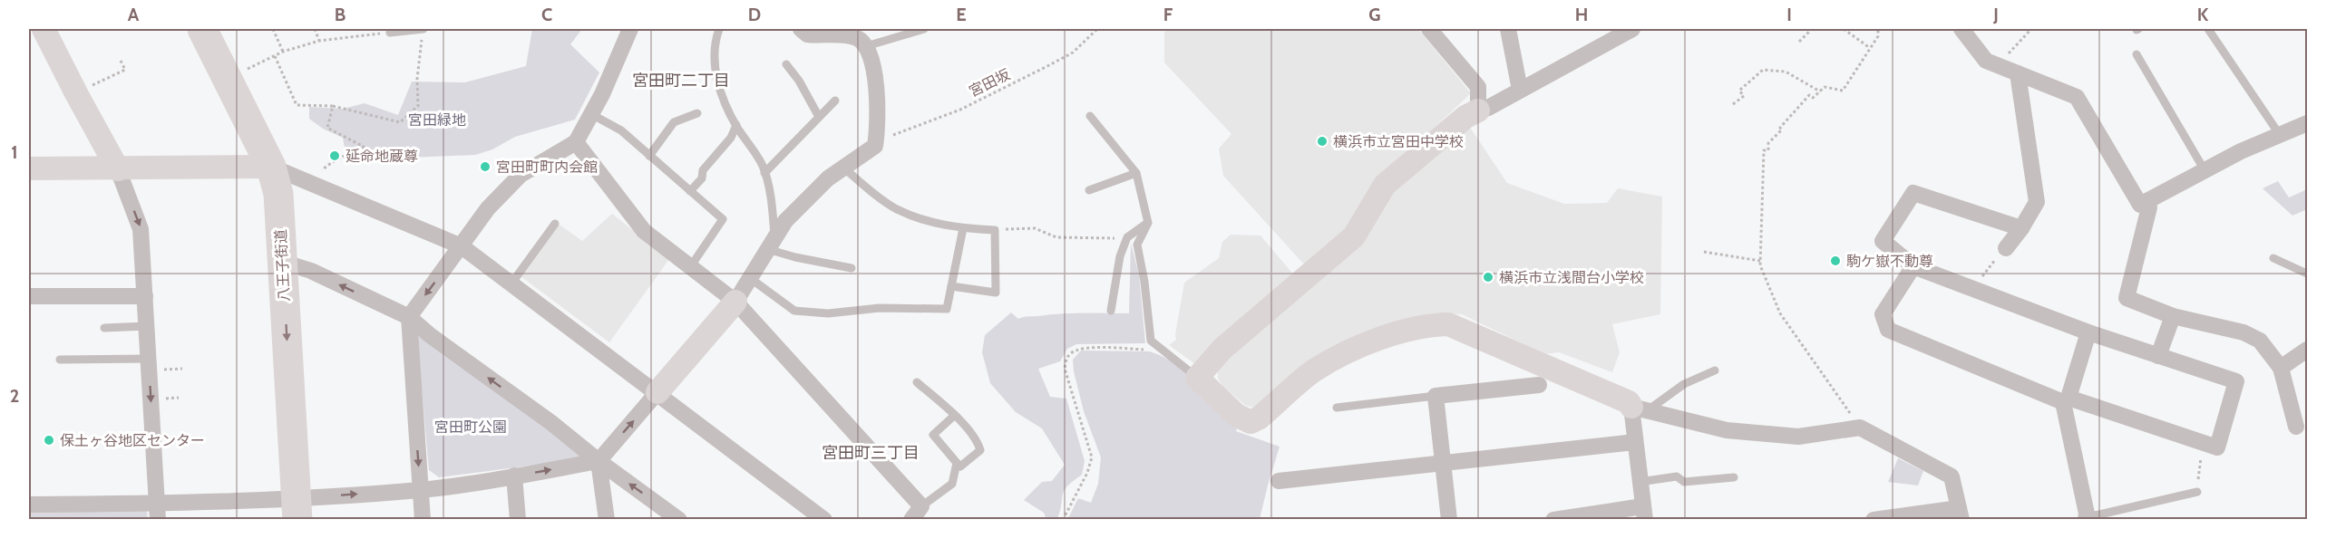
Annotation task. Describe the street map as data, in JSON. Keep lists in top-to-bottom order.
{
  "streets": {
    "highway": ["八王子街道"],
    "path": ["宮田坂"]
  },
  "districts": ["宮田町二丁目", "宮田町三丁目"],
  "parks": ["宮田緑地", "宮田町公園"],
  "places": [
    "横浜市立宮田中学校",
    "延命地蔵尊",
    "宮田町町内会館",
    "駒ケ嶽不動尊",
    "横浜市立浅間台小学校",
    "保土ヶ谷地区センター"
  ],
  "grid": {
    "columns": [
      "A",
      "B",
      "C",
      "D",
      "E",
      "F",
      "G",
      "H",
      "I",
      "J",
      "K"
    ],
    "rows": ["1", "2"]
  }
}
